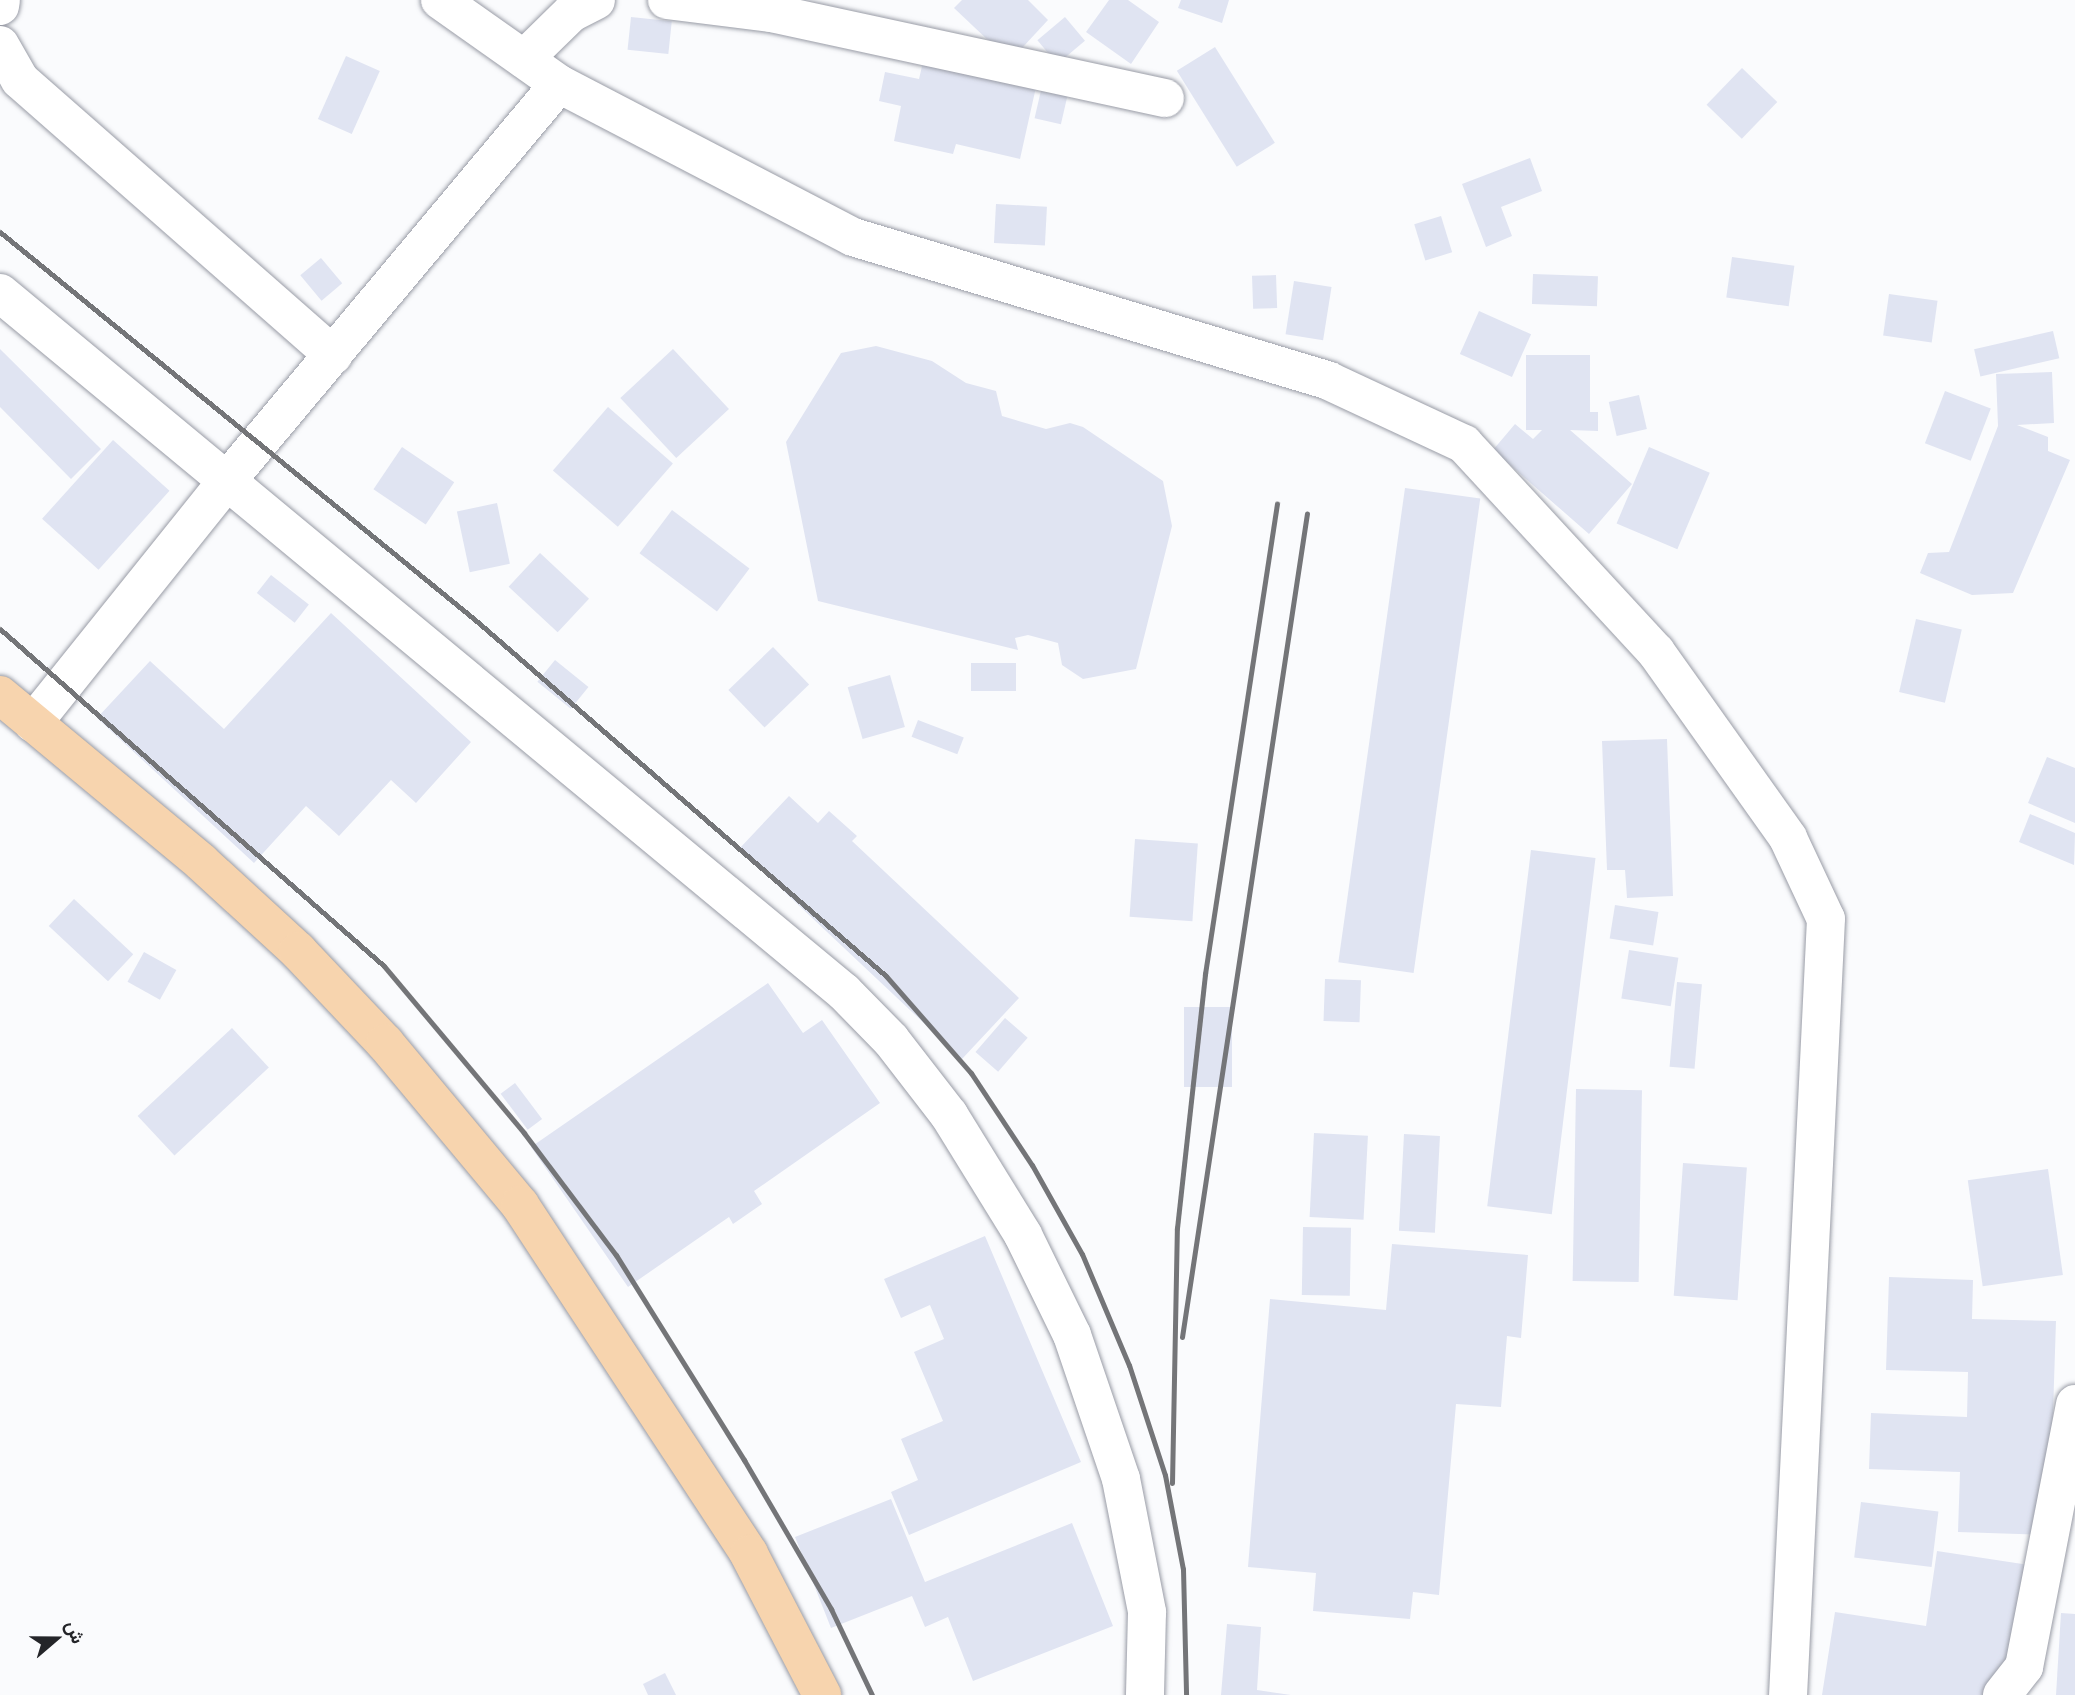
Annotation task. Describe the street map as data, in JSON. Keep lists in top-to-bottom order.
{
  "north": "right"
}
